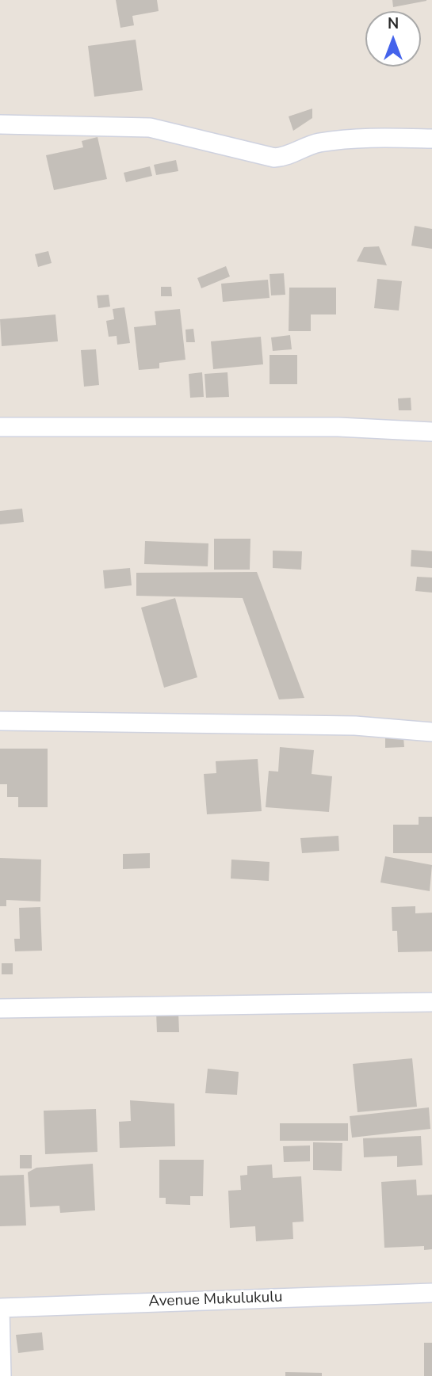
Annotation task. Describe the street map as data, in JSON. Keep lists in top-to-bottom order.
{
  "streets": {
    "street": ["Avenue Mukulukulu"]
  },
  "north": "top"
}
